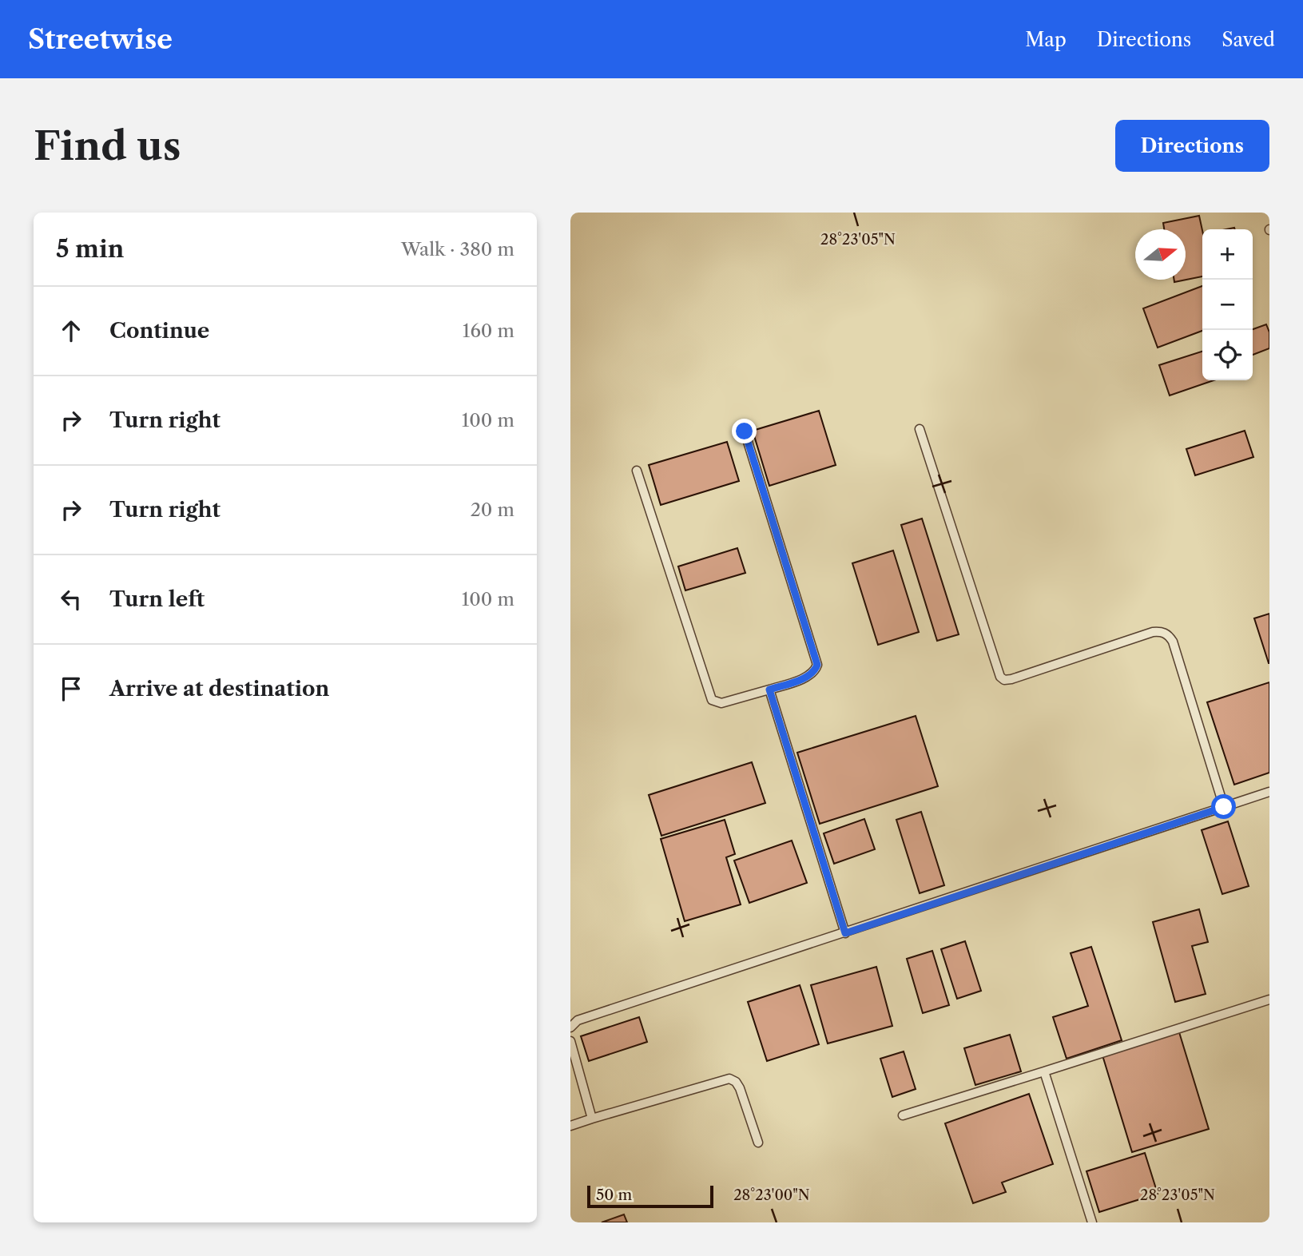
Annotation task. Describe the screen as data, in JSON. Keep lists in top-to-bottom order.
{
  "scale_bar": "50 m",
  "north": "right",
  "page": {
    "header": "Streetwise",
    "nav": ["Map", "Directions", "Saved"],
    "buttons": "Directions",
    "title": "Find us",
    "heading": ["5 min", "Walk · 380 m"],
    "map_buttons": ["+", "−"],
    "list": [
      ["Continue", "160 m"],
      ["Turn right", "100 m"],
      ["Turn right", "20 m"],
      ["Turn left", "100 m"],
      "Arrive at destination"
    ],
    "scale": "50 m"
  },
  "coordinates": ["28°23'05\"N", "28°23'00\"N"]
}
